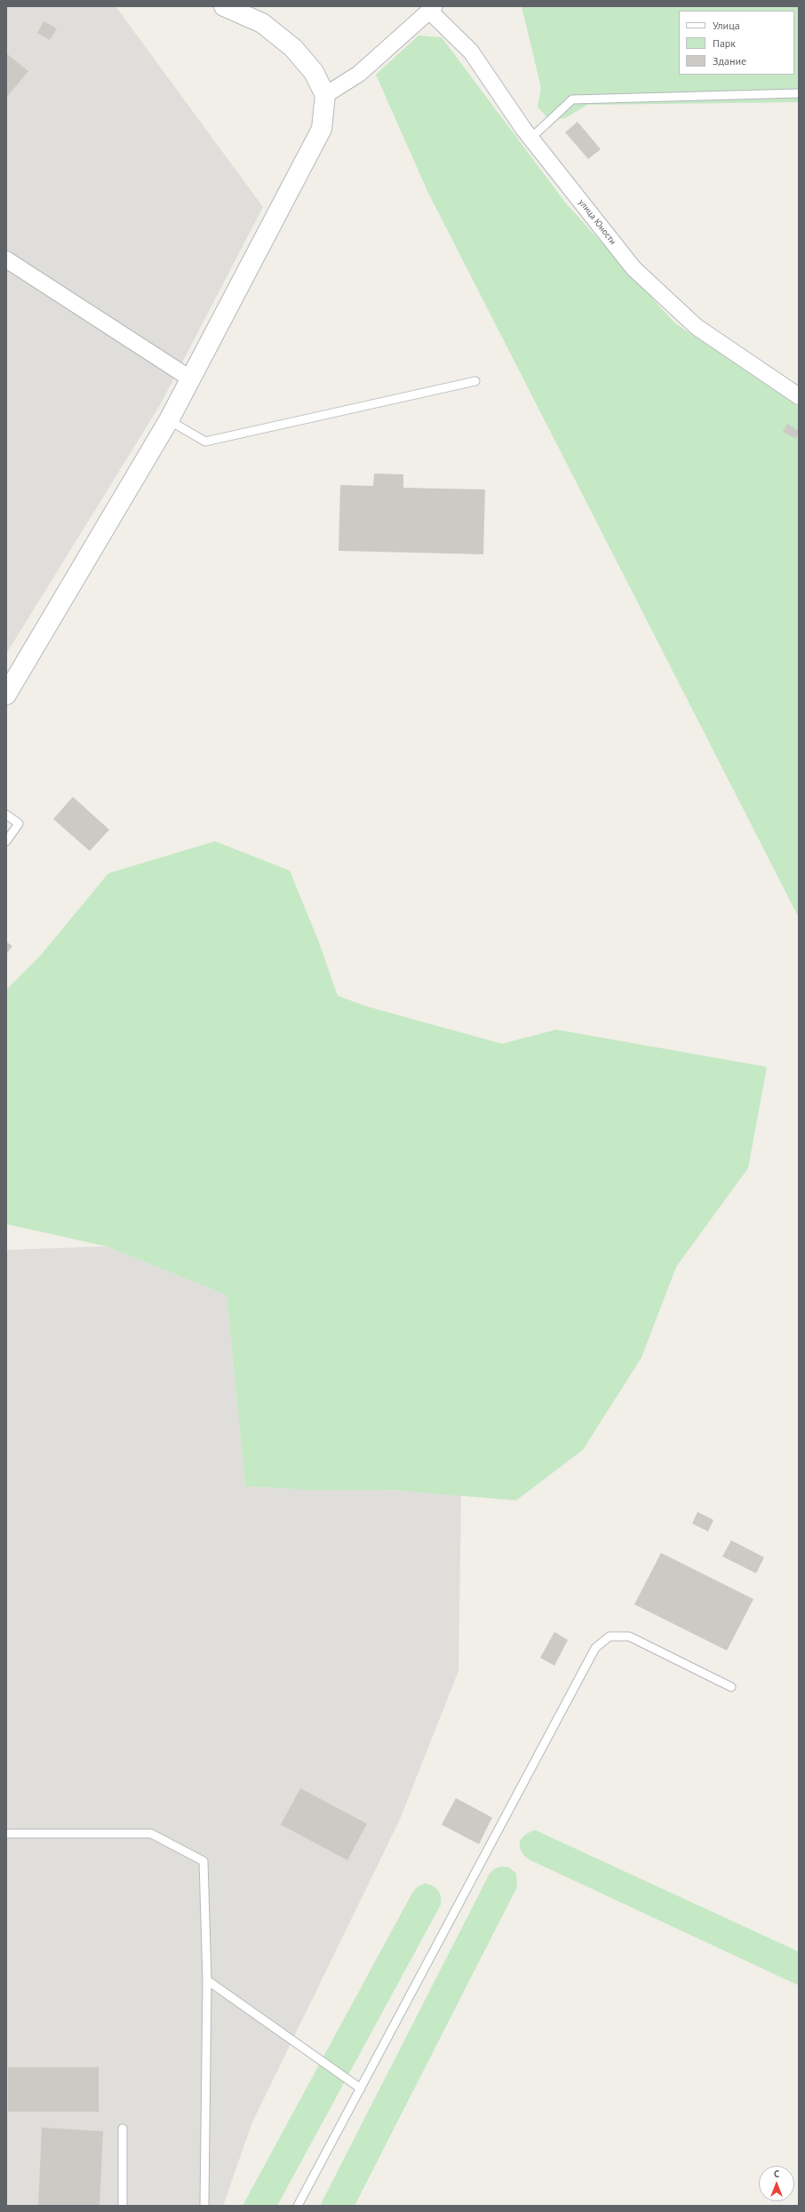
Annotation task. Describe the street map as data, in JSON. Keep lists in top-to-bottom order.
{
  "streets": {
    "street": ["улица Юности"]
  },
  "legend": ["Улица", "Парк", "Здание"],
  "north": "top"
}
